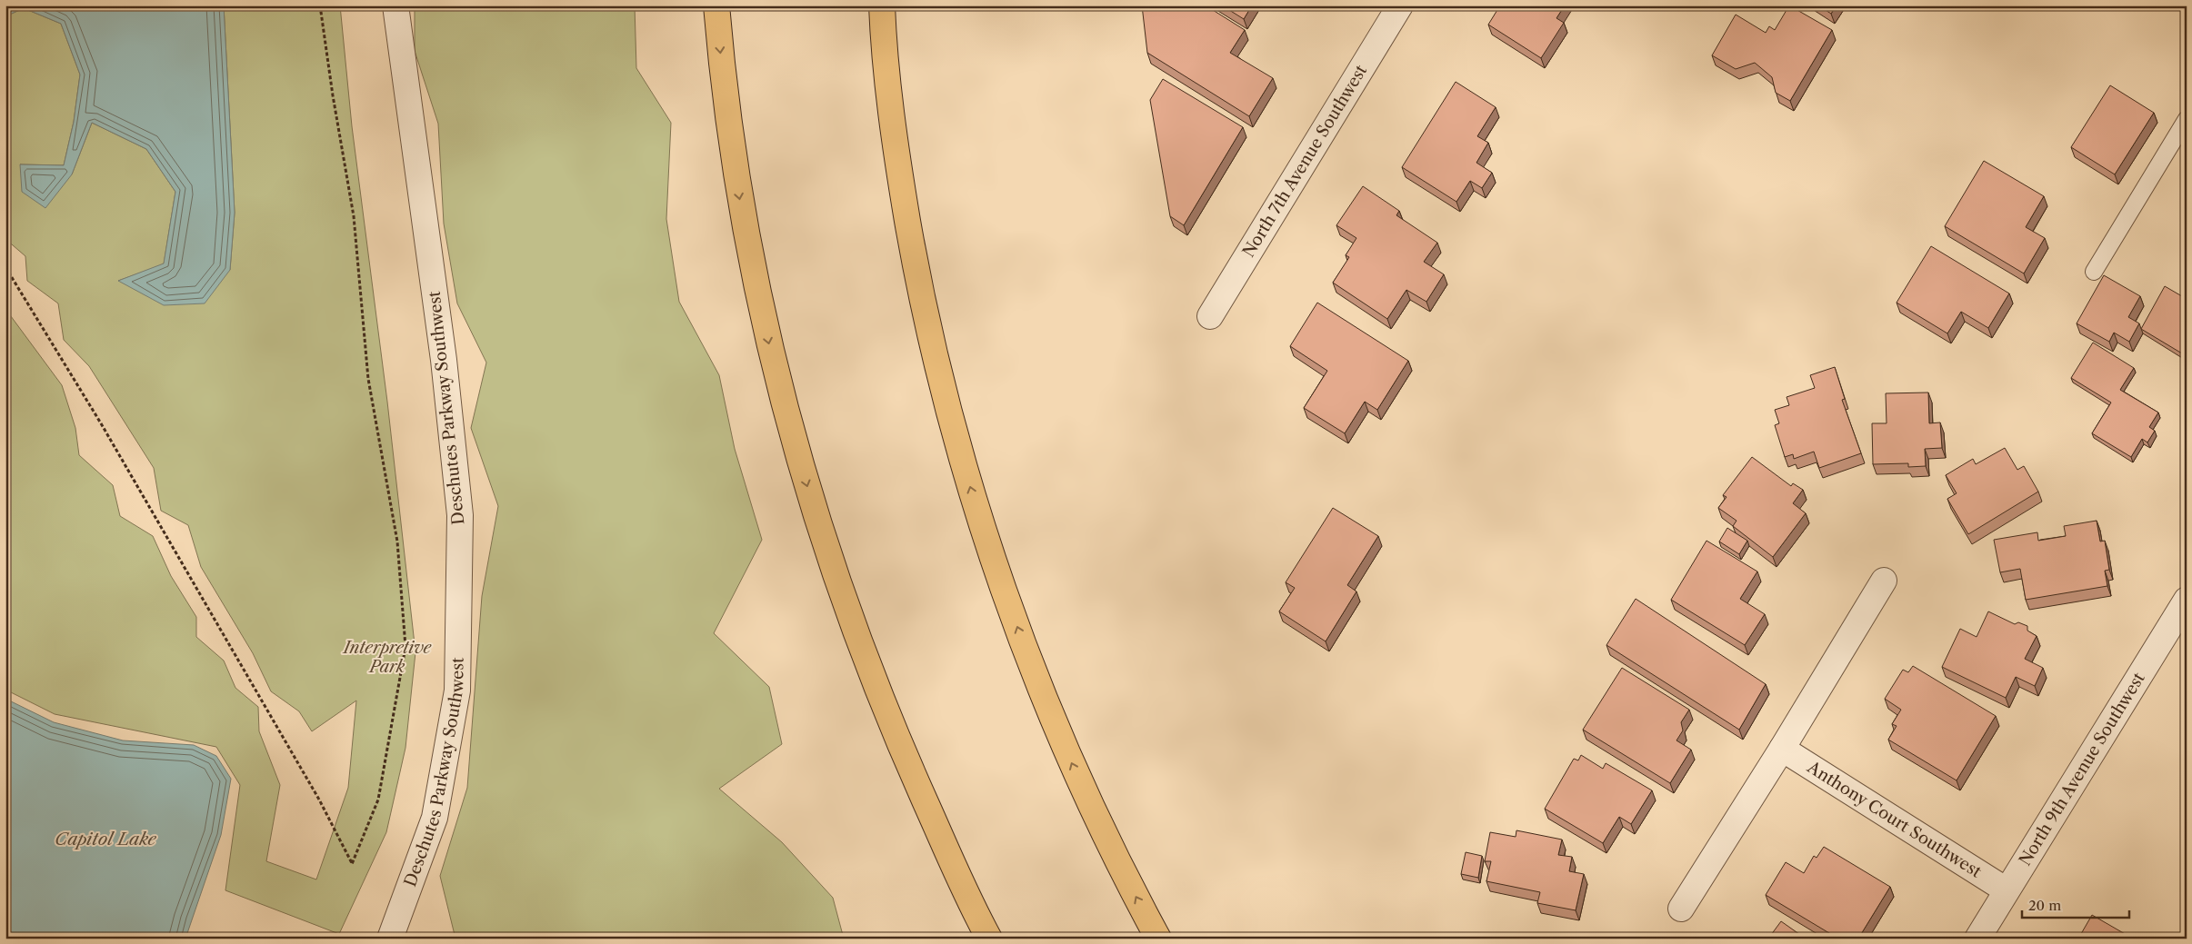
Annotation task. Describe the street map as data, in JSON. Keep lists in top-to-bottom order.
{
  "streets": {
    "street": [
      "North 7th Avenue Southwest",
      "Deschutes Parkway Southwest",
      "North 9th Avenue Southwest",
      "Anthony Court Southwest"
    ]
  },
  "crossings": [
    ["North 9th Avenue Southwest", "Anthony Court Southwest"]
  ],
  "water": ["Capitol Lake"],
  "parks": ["Interpretive Park"],
  "scale_bar": "20 m"
}
